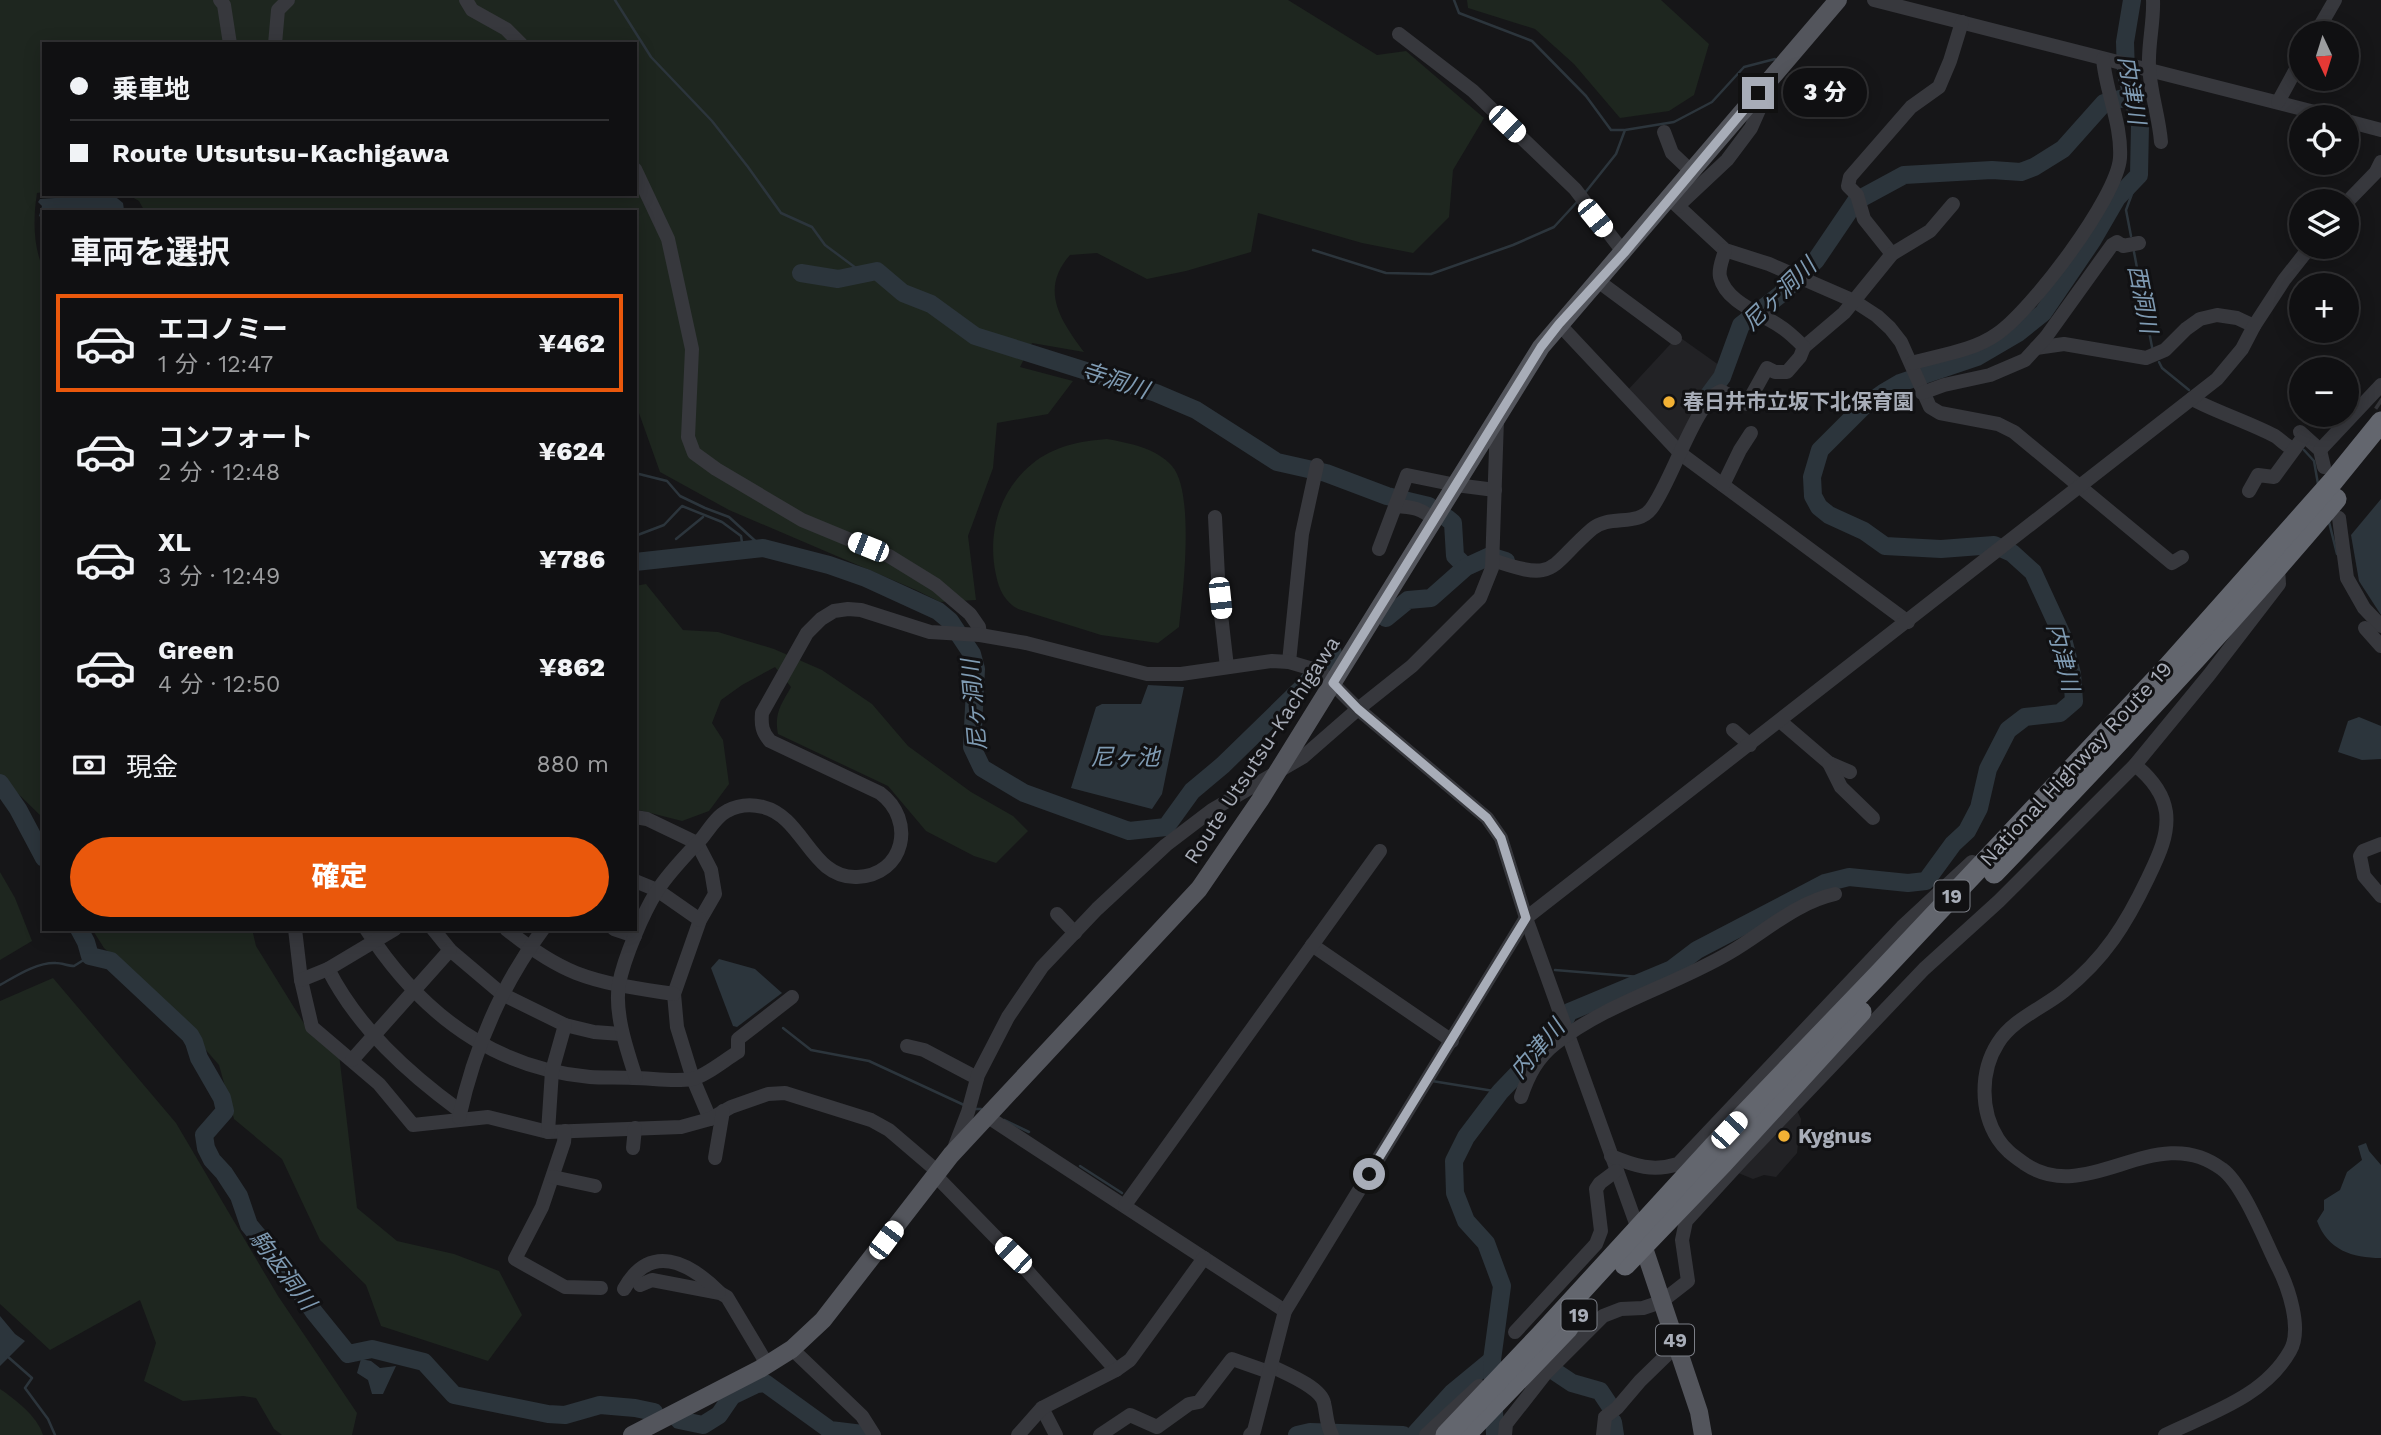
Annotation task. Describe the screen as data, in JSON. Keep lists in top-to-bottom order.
{
  "streets": {
    "highway": ["National Highway Route 19", "19"],
    "main road": ["Route Utsutsu-Kachigawa", "49"]
  },
  "crossings": [
    ["National Highway Route 19", "49"]
  ],
  "water": [
    "内津川",
    "尼ヶ洞川",
    "西洞川",
    "寺洞川",
    "尼ヶ池",
    "駒返洞川"
  ],
  "places": ["春日井市立坂下北保育園", "Kygnus"],
  "north": "bottom",
  "page": {
    "map_buttons": ["+", "−"],
    "banner": ["乗車地", "Route Utsutsu-Kachigawa"],
    "bubble": "3 分",
    "heading": "車両を選択",
    "list": [
      {
        "name": "エコノミー",
        "note": "1 分 · 12:47",
        "value": "¥462"
      },
      {
        "name": "コンフォート",
        "note": "2 分 · 12:48",
        "value": "¥624"
      },
      {
        "name": "XL",
        "note": "3 分 · 12:49",
        "value": "¥786"
      },
      {
        "name": "Green",
        "note": "4 分 · 12:50",
        "value": "¥862"
      }
    ],
    "pay": ["現金", "880 m"],
    "buttons": "確定"
  }
}
